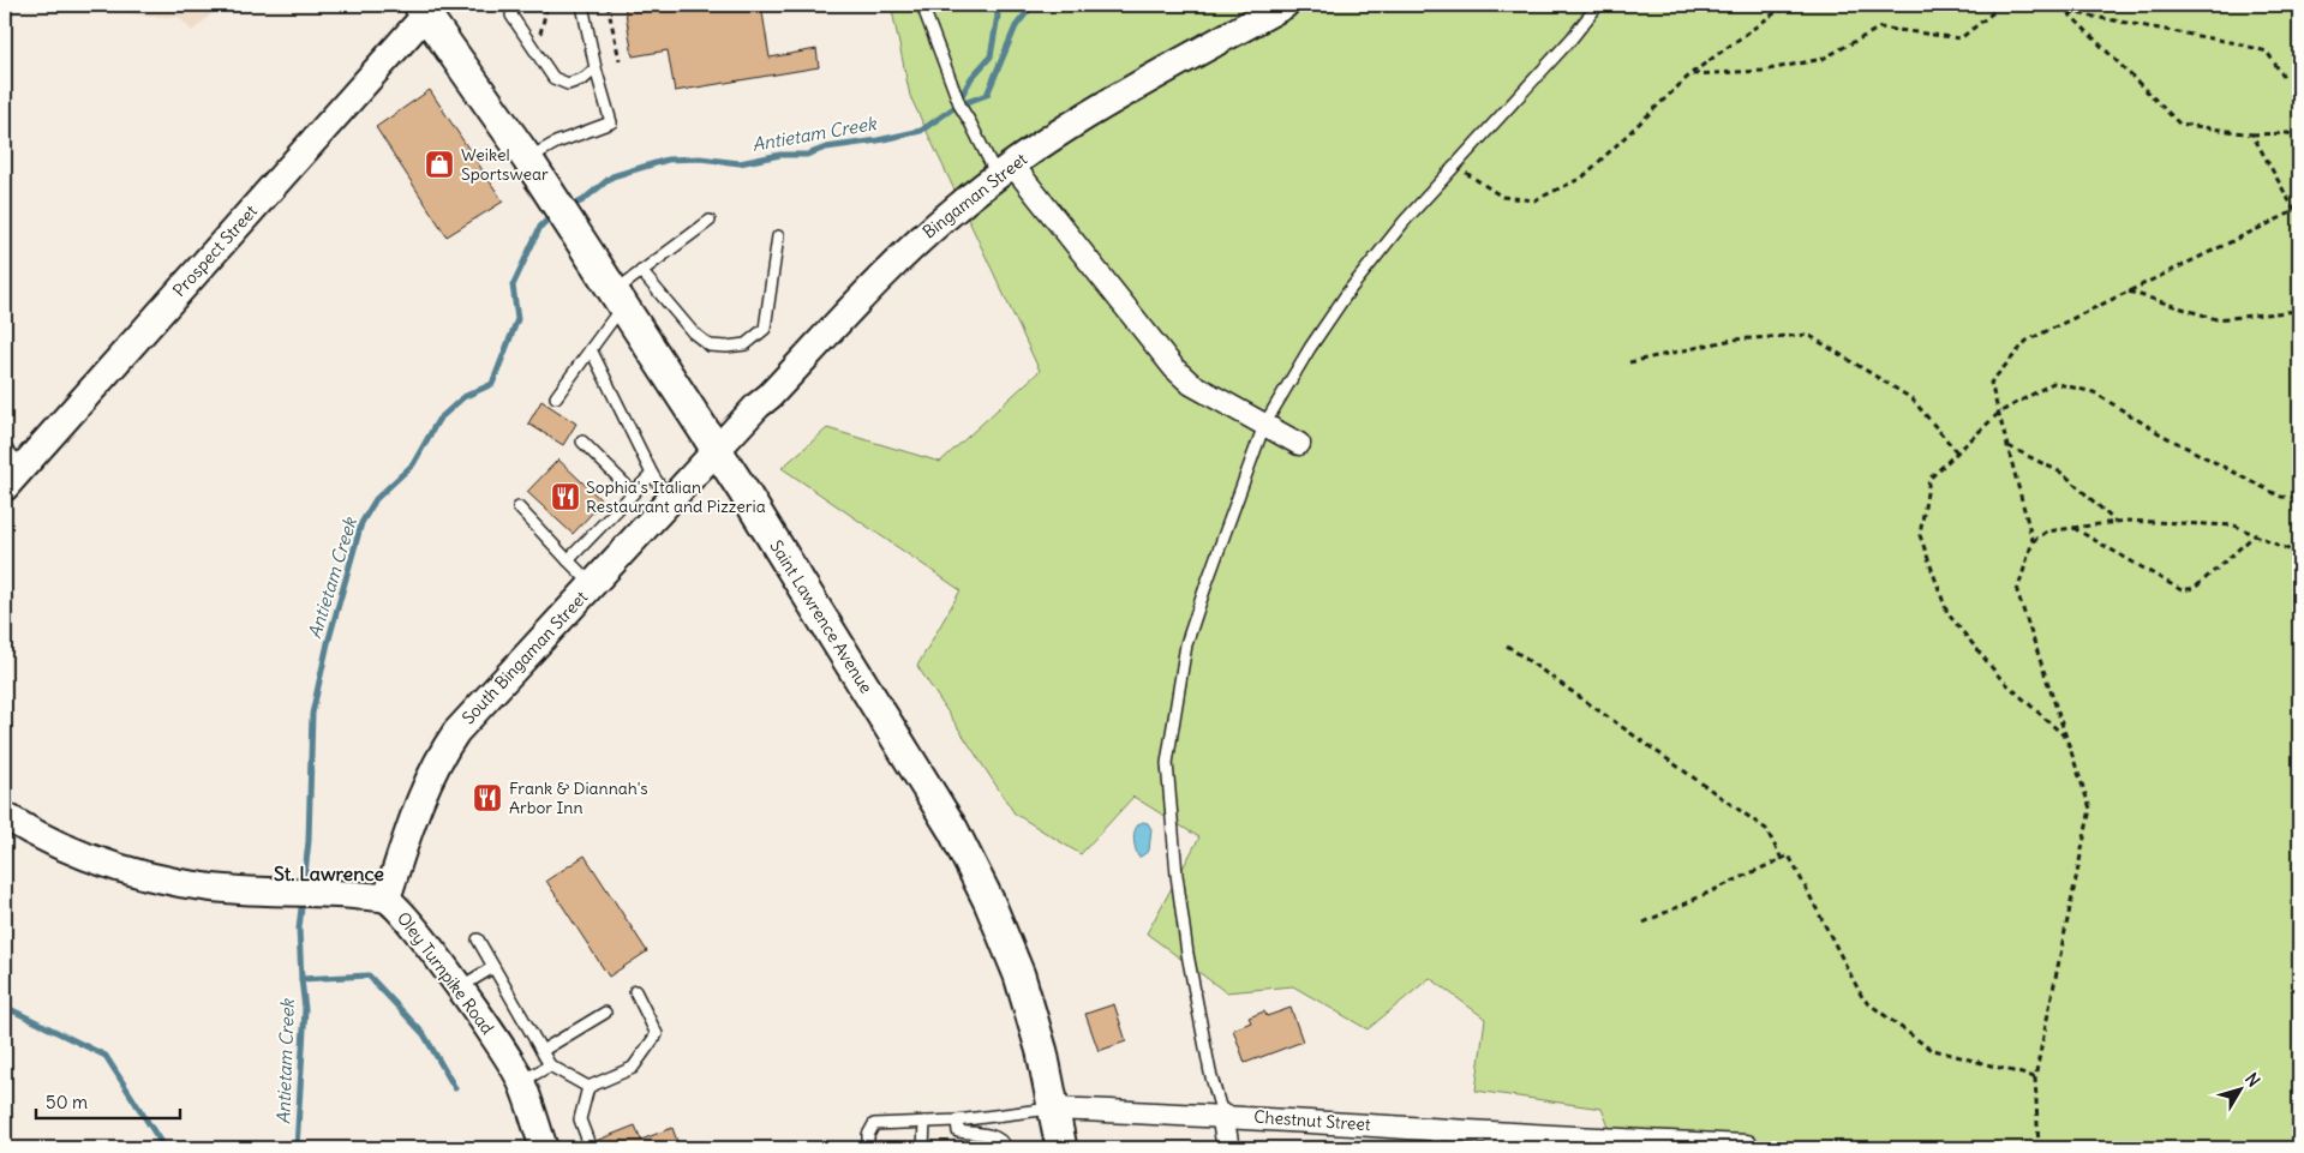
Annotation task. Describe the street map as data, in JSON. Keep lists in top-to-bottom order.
{
  "streets": {
    "main road": ["Saint Lawrence Avenue"],
    "street": [
      "Bingaman Street",
      "Prospect Street",
      "South Bingaman Street",
      "Oley Turnpike Road",
      "Chestnut Street"
    ]
  },
  "crossings": [
    ["Bingaman Street", "Saint Lawrence Avenue"],
    ["Bingaman Street", "South Bingaman Street"],
    ["Prospect Street", "Saint Lawrence Avenue"],
    ["Saint Lawrence Avenue", "South Bingaman Street"],
    ["Saint Lawrence Avenue", "Chestnut Street"],
    ["South Bingaman Street", "Oley Turnpike Road"]
  ],
  "districts": ["St. Lawrence"],
  "water": ["Antietam Creek"],
  "places": {
    "shop": ["Weikel Sportswear"],
    "restaurant": ["Sophia's Italian Restaurant and Pizzeria", "Frank & Diannah's Arbor Inn"]
  },
  "scale_bar": "50 m",
  "north": "top right"
}
